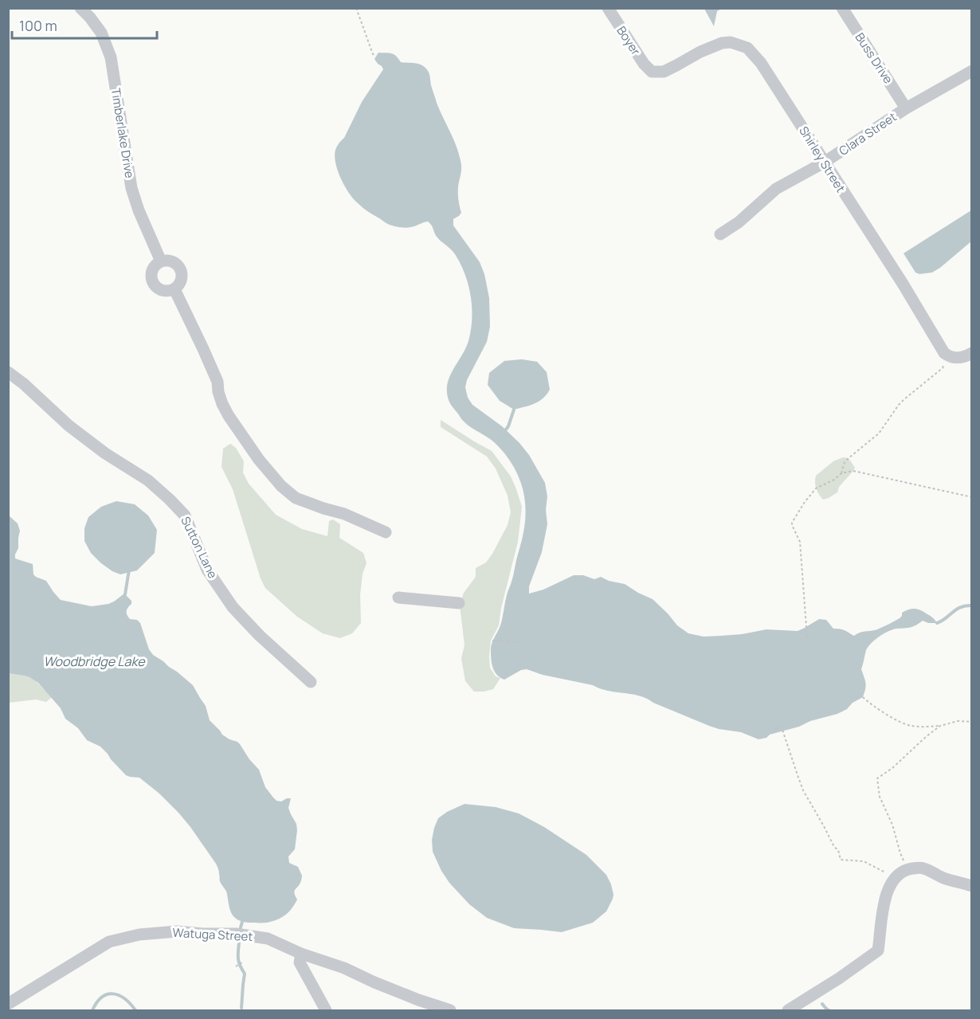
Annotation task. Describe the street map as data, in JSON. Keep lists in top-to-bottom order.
{
  "streets": {
    "street": [
      "Boyer",
      "Buss Drive",
      "Timberlake Drive",
      "Clara Street",
      "Shirley Street",
      "Sutton Lane",
      "Watuga Street"
    ]
  },
  "crossings": [
    ["Boyer", "Shirley Street"],
    ["Buss Drive", "Clara Street"],
    ["Clara Street", "Shirley Street"]
  ],
  "water": ["Woodbridge Lake"],
  "scale_bar": "100 m"
}
